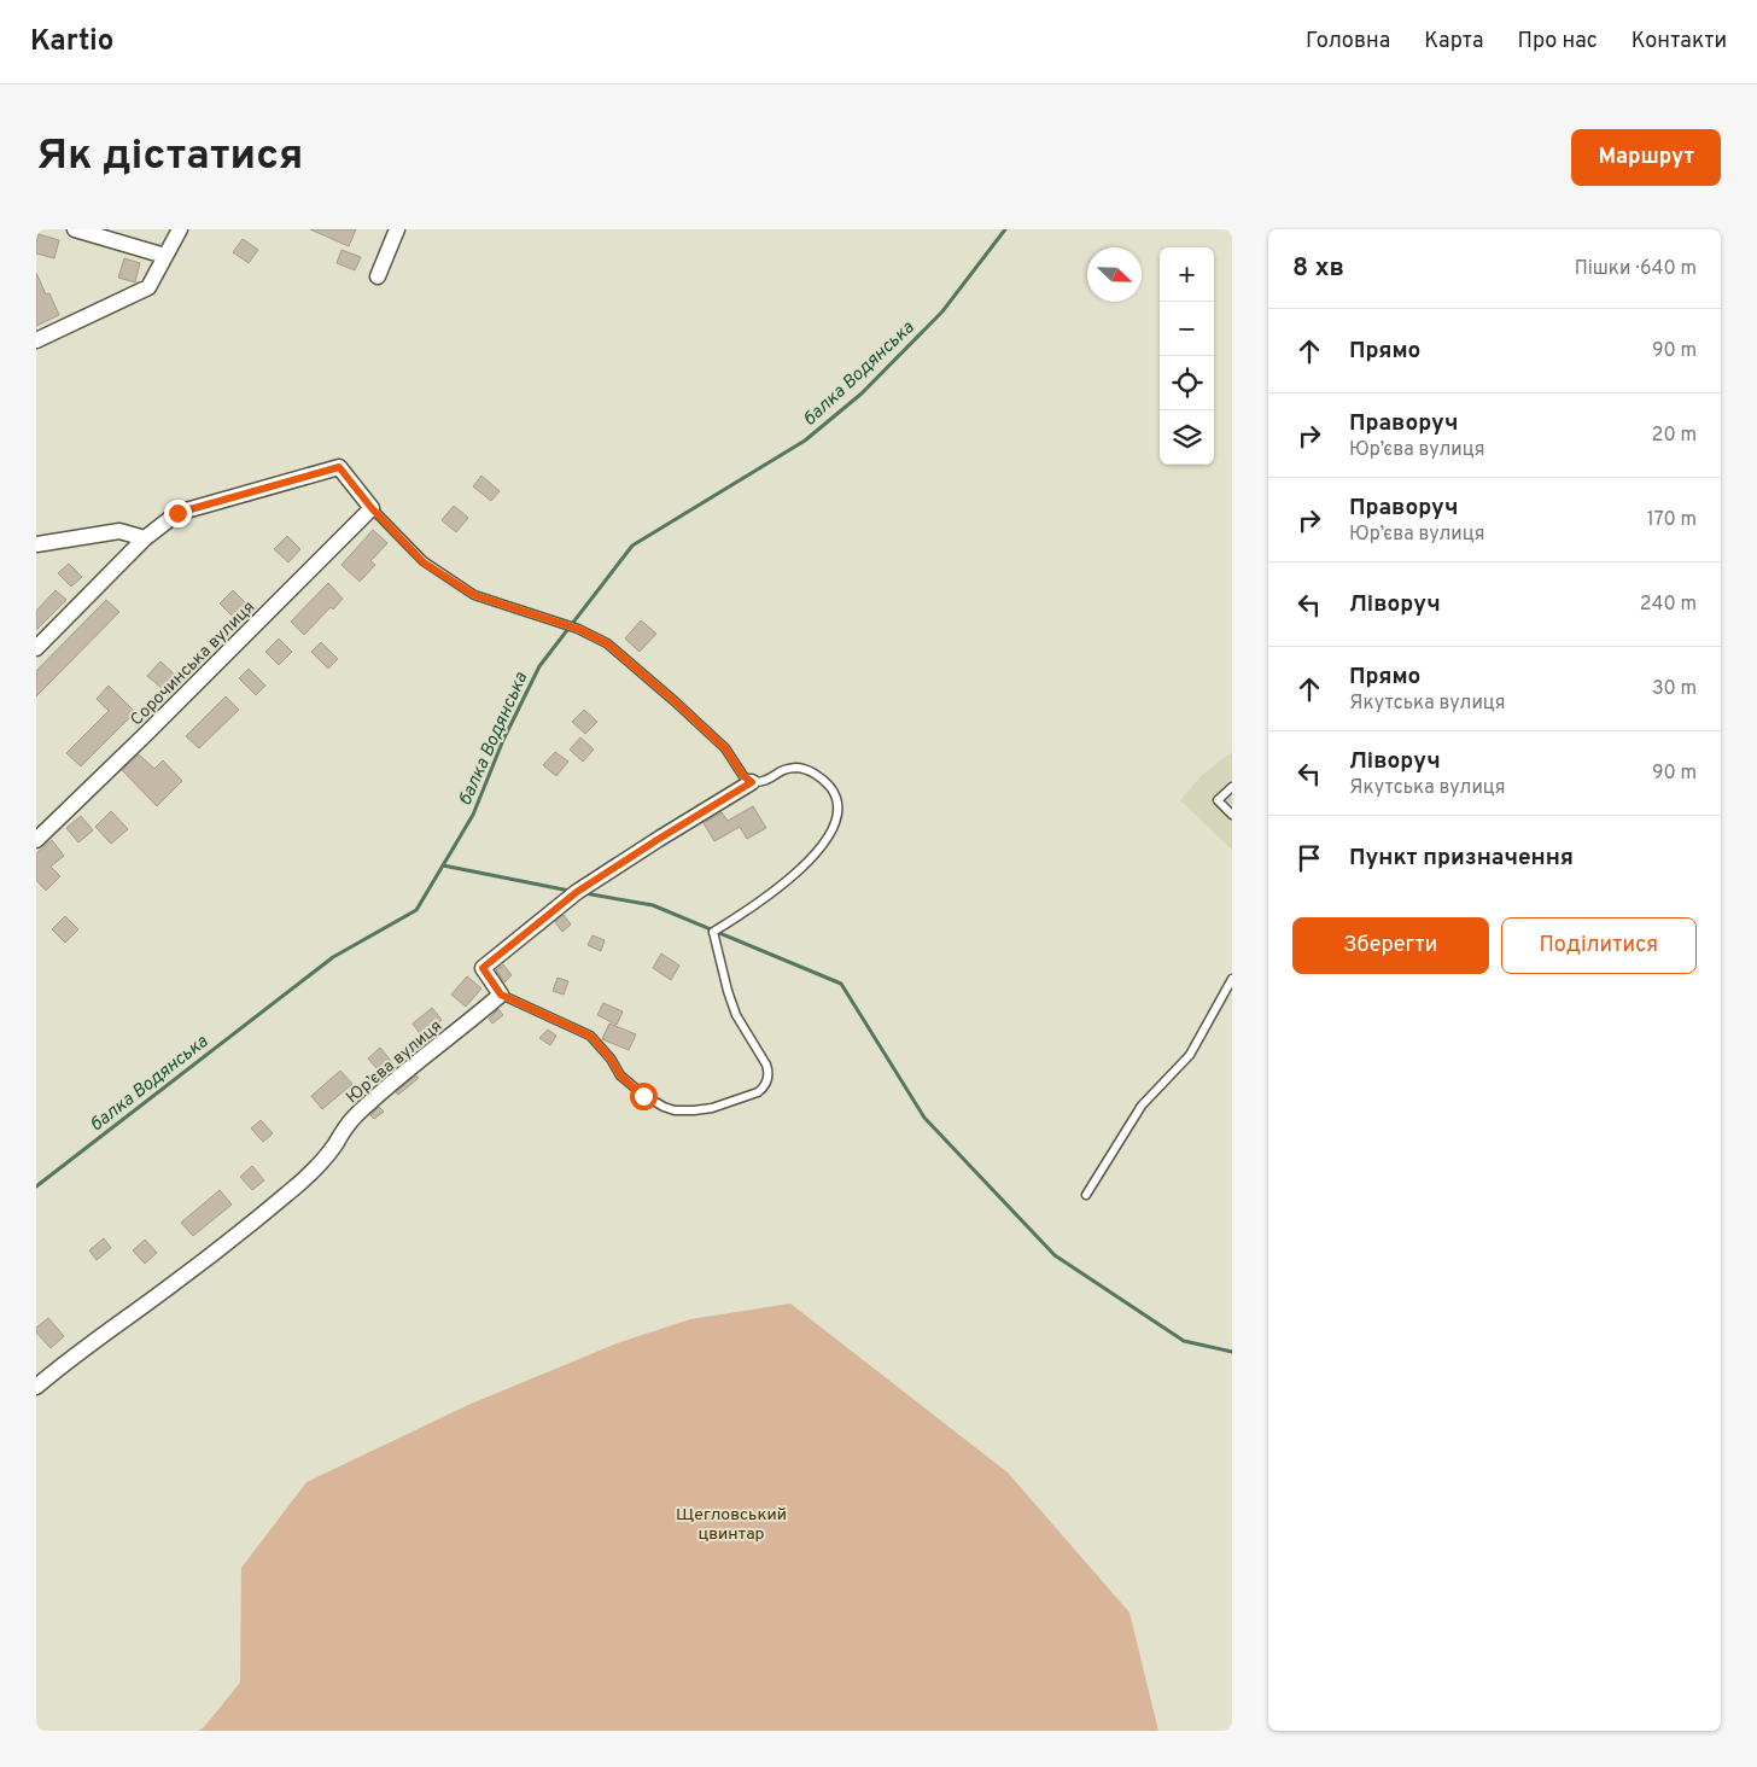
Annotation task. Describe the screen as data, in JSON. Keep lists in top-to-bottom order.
{
  "streets": {
    "street": ["Сорочинська вулиця", "Юр’єва вулиця"]
  },
  "water": ["балка Водянська"],
  "parks": ["Щегловський цвинтар"],
  "north": "bottom right",
  "page": {
    "header": "Kartio",
    "nav": [
      "Головна",
      "Карта",
      "Про нас",
      "Контакти"
    ],
    "buttons": [
      "Маршрут",
      ["Зберегти", "Поділитися"]
    ],
    "title": "Як дістатися",
    "heading": ["8 хв", "Пішки · 640 m"],
    "map_buttons": ["+", "−"],
    "list": [
      ["Прямо", "90 m"],
      ["Праворуч", "Юр’єва вулиця", "20 m"],
      ["Праворуч", "Юр’єва вулиця", "170 m"],
      ["Ліворуч", "240 m"],
      ["Прямо", "Якутська вулиця", "30 m"],
      ["Ліворуч", "Якутська вулиця", "90 m"],
      "Пункт призначення"
    ]
  }
}
